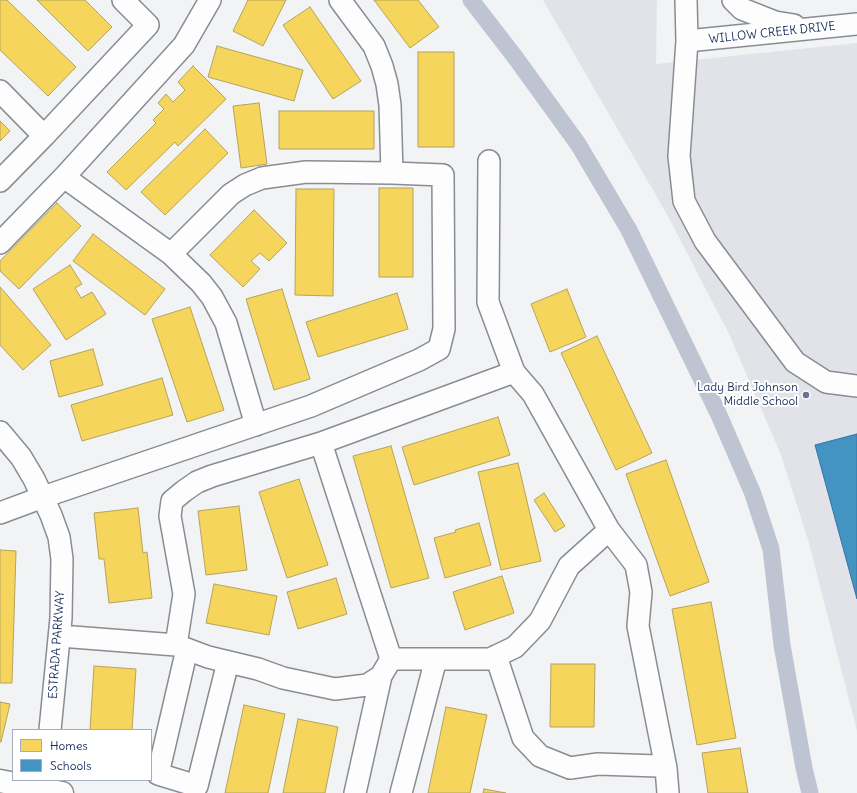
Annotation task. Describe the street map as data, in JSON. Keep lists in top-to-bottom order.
{
  "streets": {
    "street": ["WILLOW CREEK DRIVE", "ESTRADA PARKWAY"]
  },
  "places": ["Lady Bird Johnson Middle School"],
  "legend": ["Homes", "Schools"]
}
